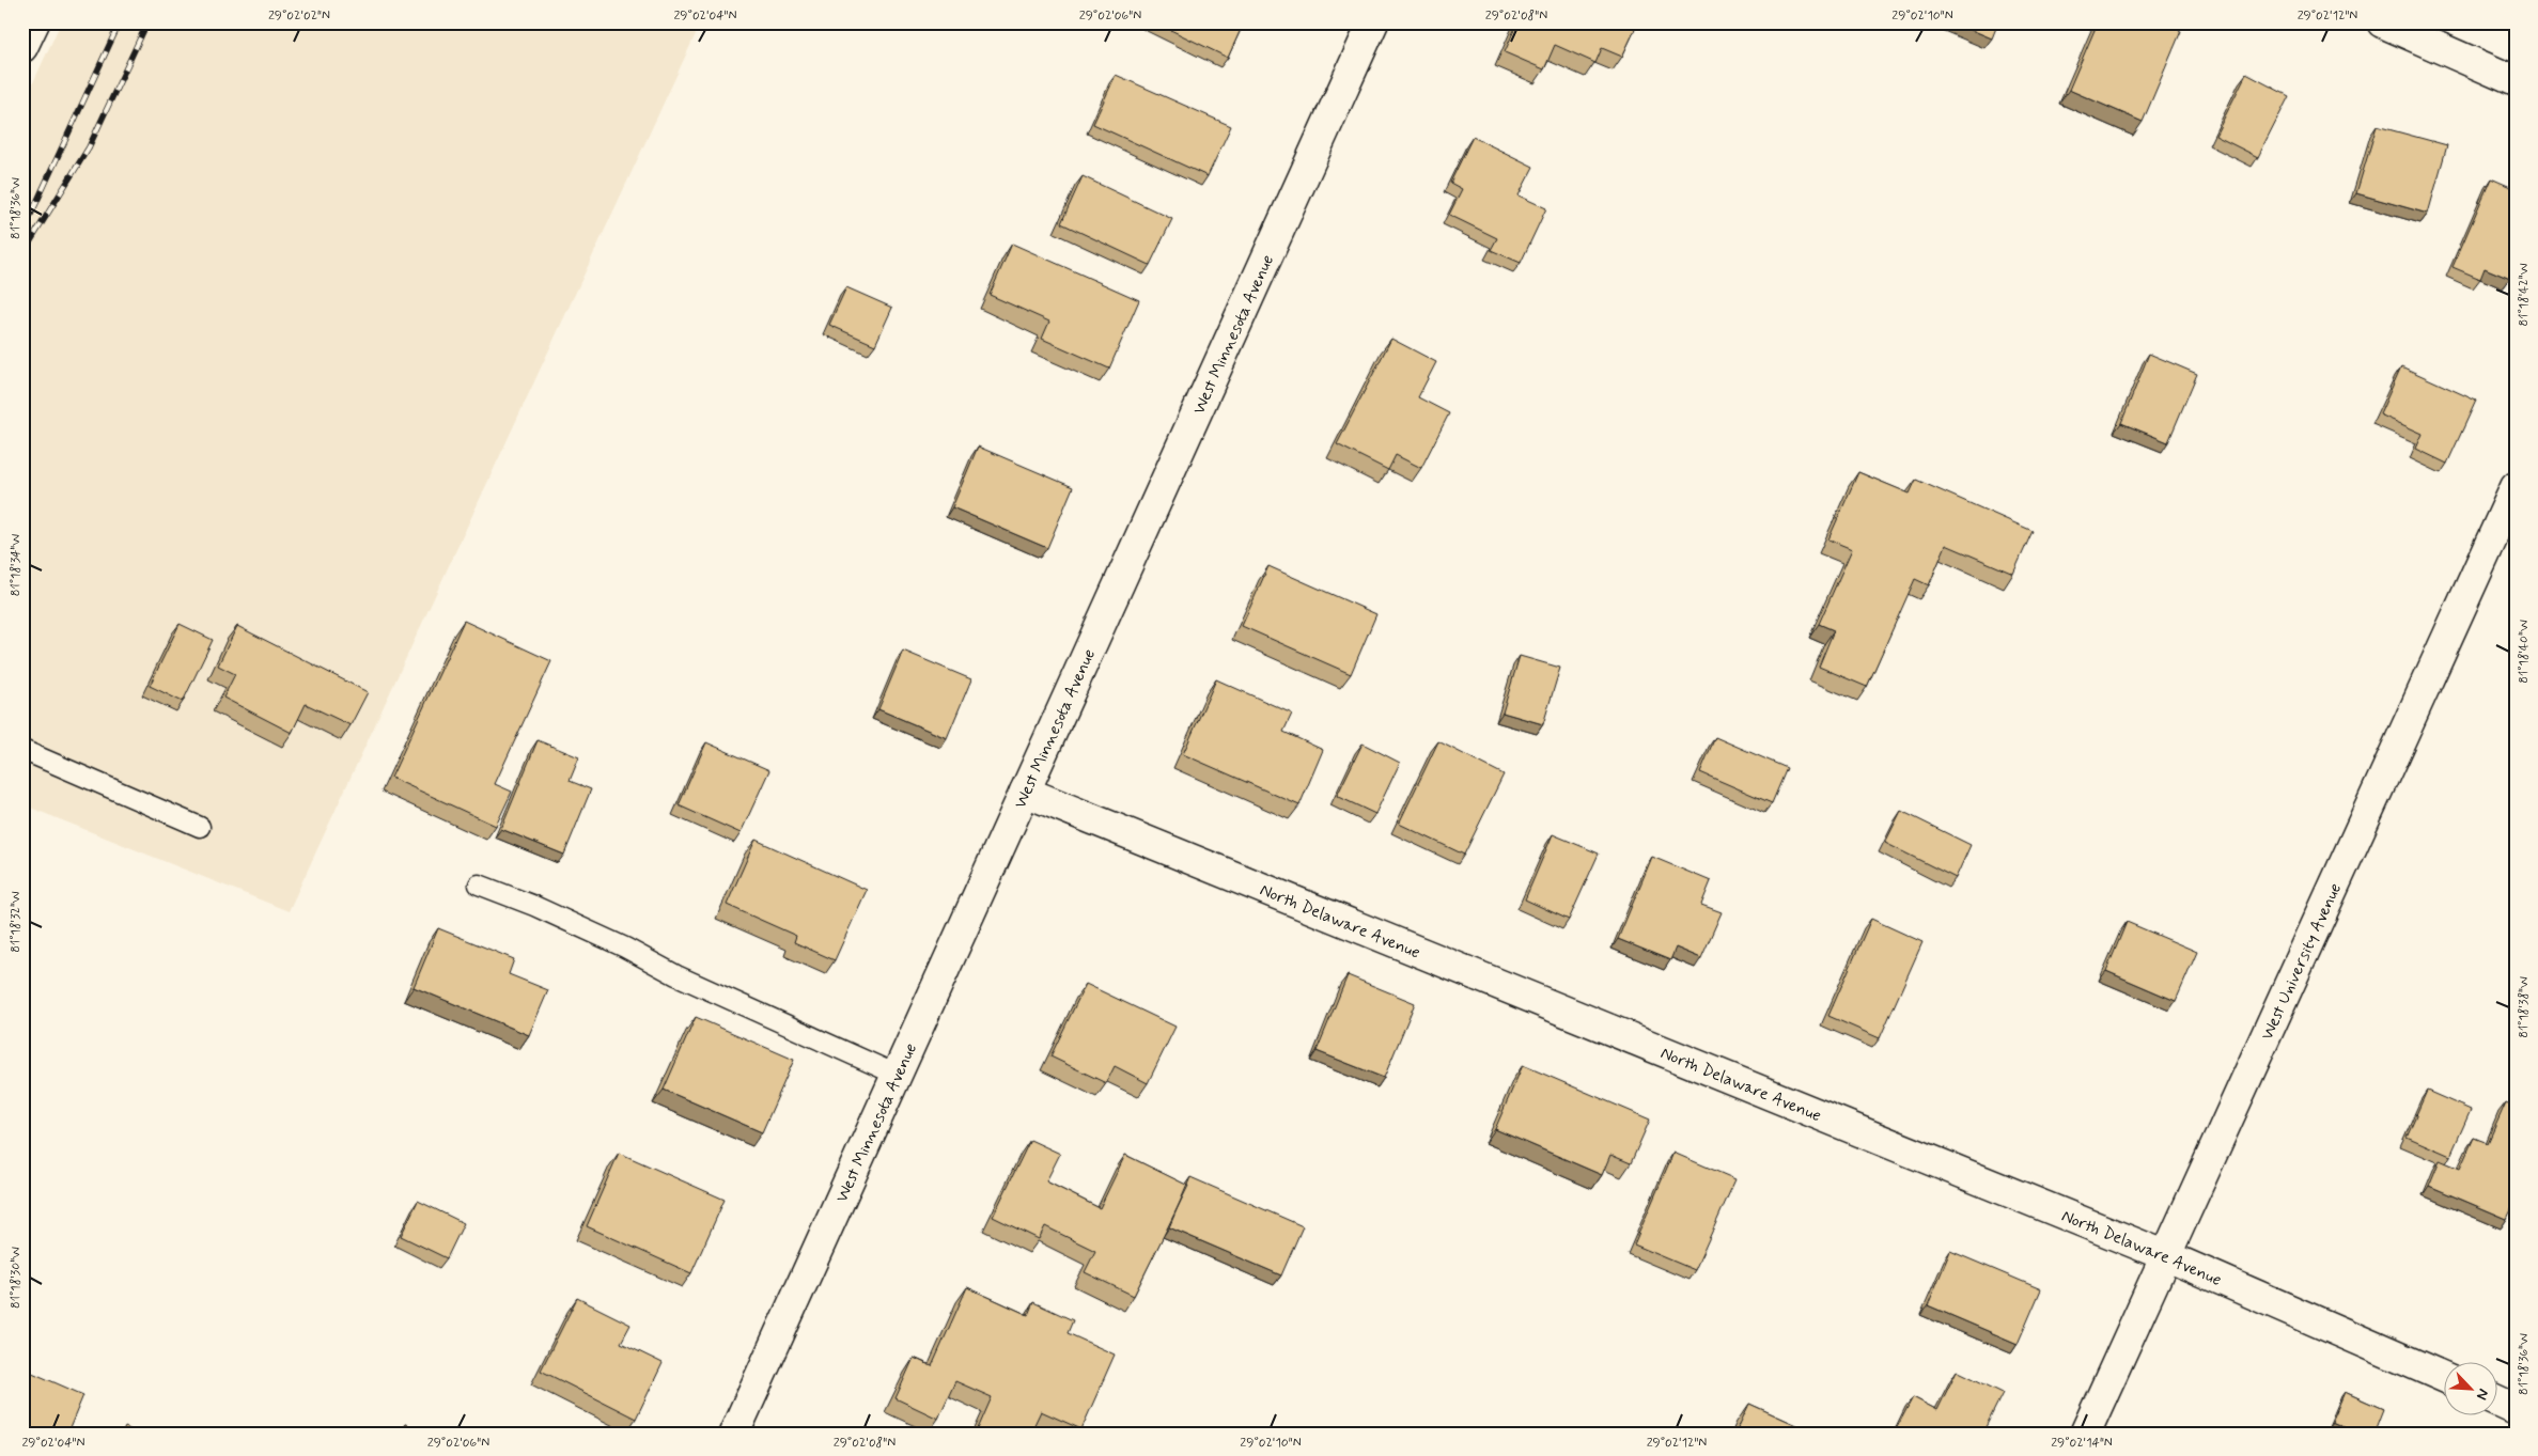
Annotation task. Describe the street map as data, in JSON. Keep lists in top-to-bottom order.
{
  "streets": {
    "street": ["West Minnesota Avenue", "North Delaware Avenue", "West University Avenue"]
  },
  "crossings": [
    ["West Minnesota Avenue", "North Delaware Avenue"],
    ["North Delaware Avenue", "West University Avenue"]
  ],
  "north": "bottom right",
  "coordinates": [
    "29°02'02\"N",
    "29°02'04\"N",
    "29°02'06\"N",
    "29°02'08\"N",
    "29°02'10\"N",
    "29°02'12\"N",
    "81°18'36\"W",
    "81°18'42\"W",
    "81°18'34\"W",
    "81°18'40\"W",
    "81°18'32\"W",
    "81°18'38\"W",
    "81°18'30\"W",
    "29°02'14\"N"
  ]
}
